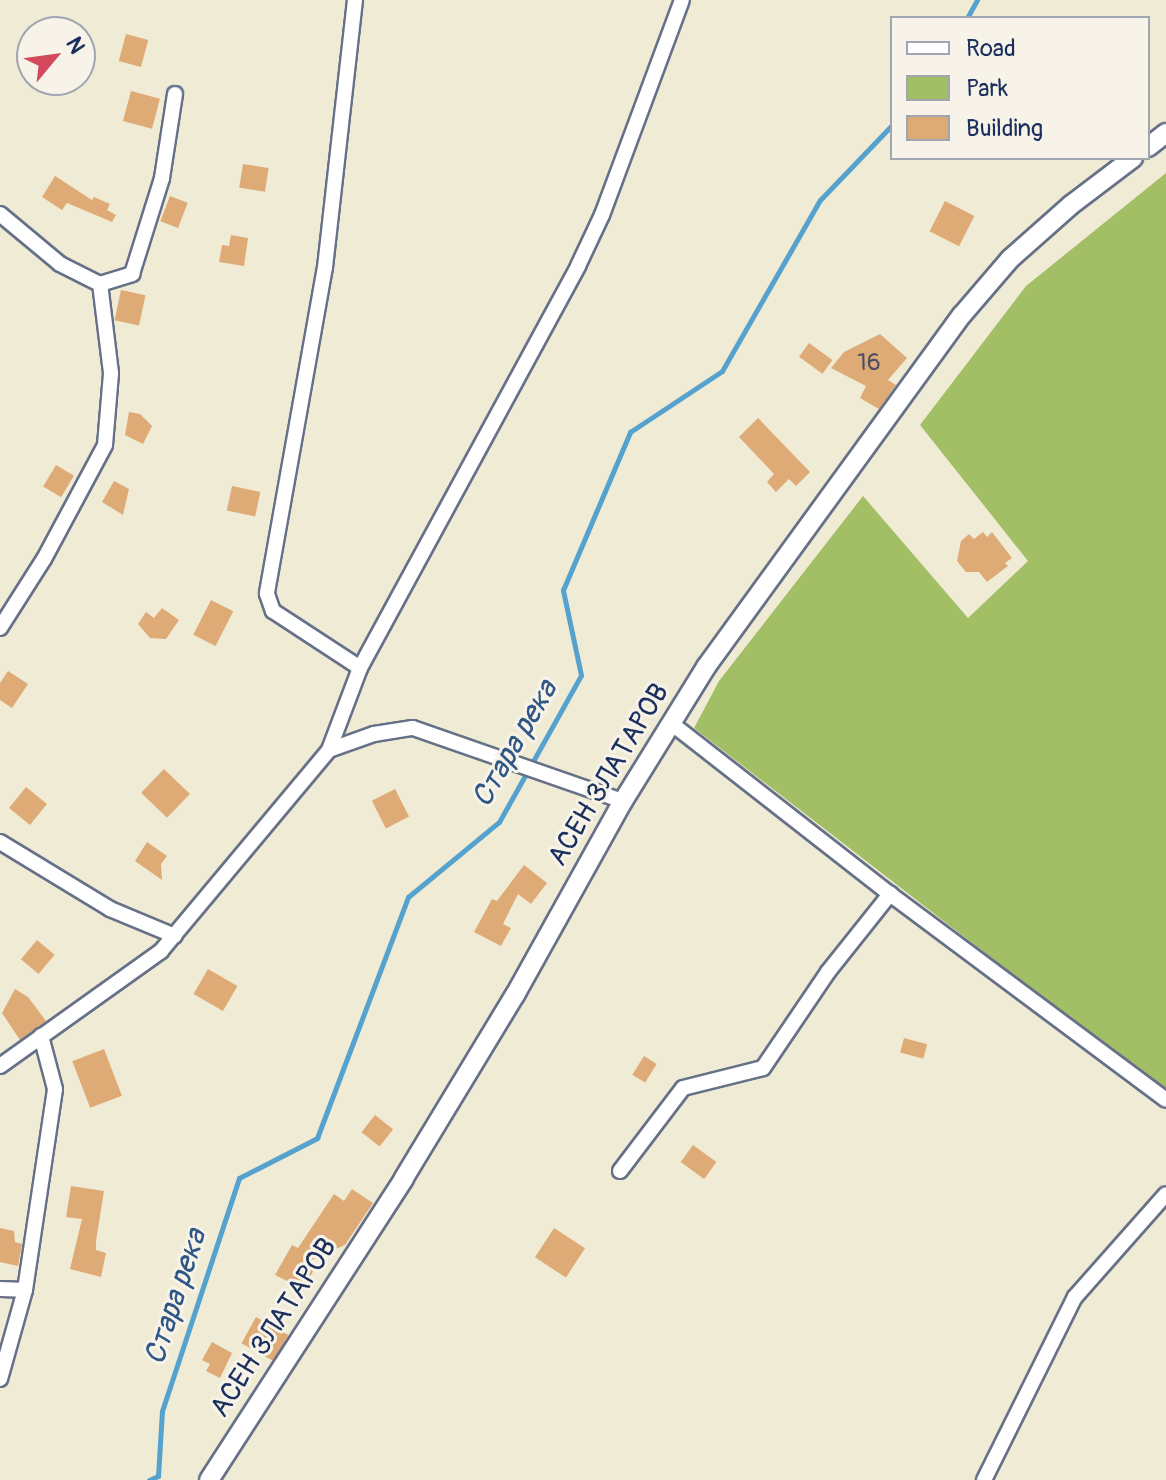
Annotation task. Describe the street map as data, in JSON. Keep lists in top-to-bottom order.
{
  "streets": {
    "street": ["АСЕН ЗЛАТАРОВ"]
  },
  "water": ["Стара река"],
  "house_numbers": ["16"],
  "legend": ["Road", "Park", "Building"],
  "north": "top right"
}
